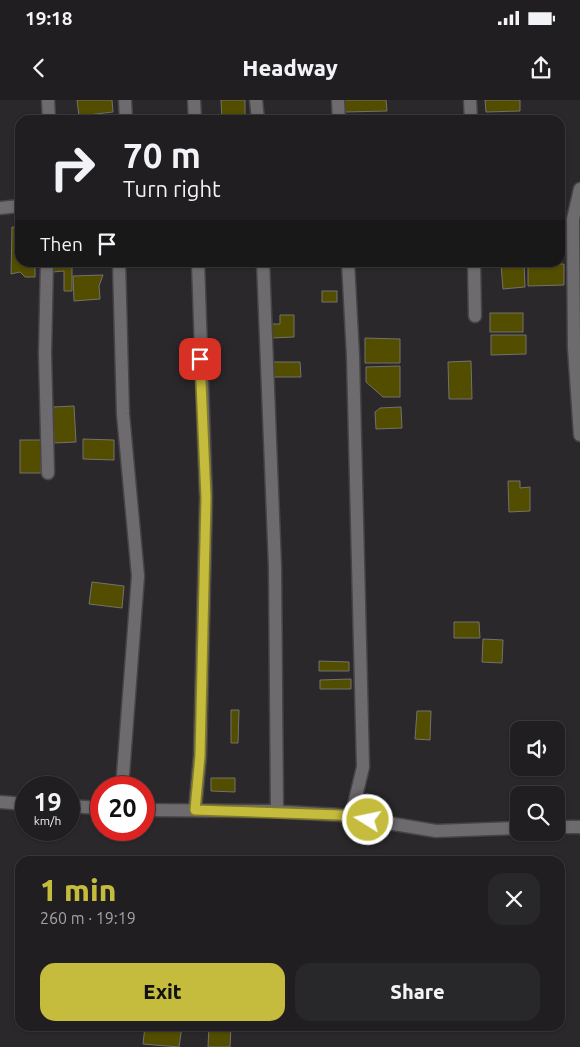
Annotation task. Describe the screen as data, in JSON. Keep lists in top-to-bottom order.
{
  "page": {
    "status": "19:18",
    "header": "Headway",
    "turn": ["70 m", "Turn right"],
    "then": "Then",
    "speed": "19 km/h",
    "limit": "20",
    "heading": ["1 min", "260 m · 19:19"],
    "buttons": ["Exit", "Share"]
  }
}
